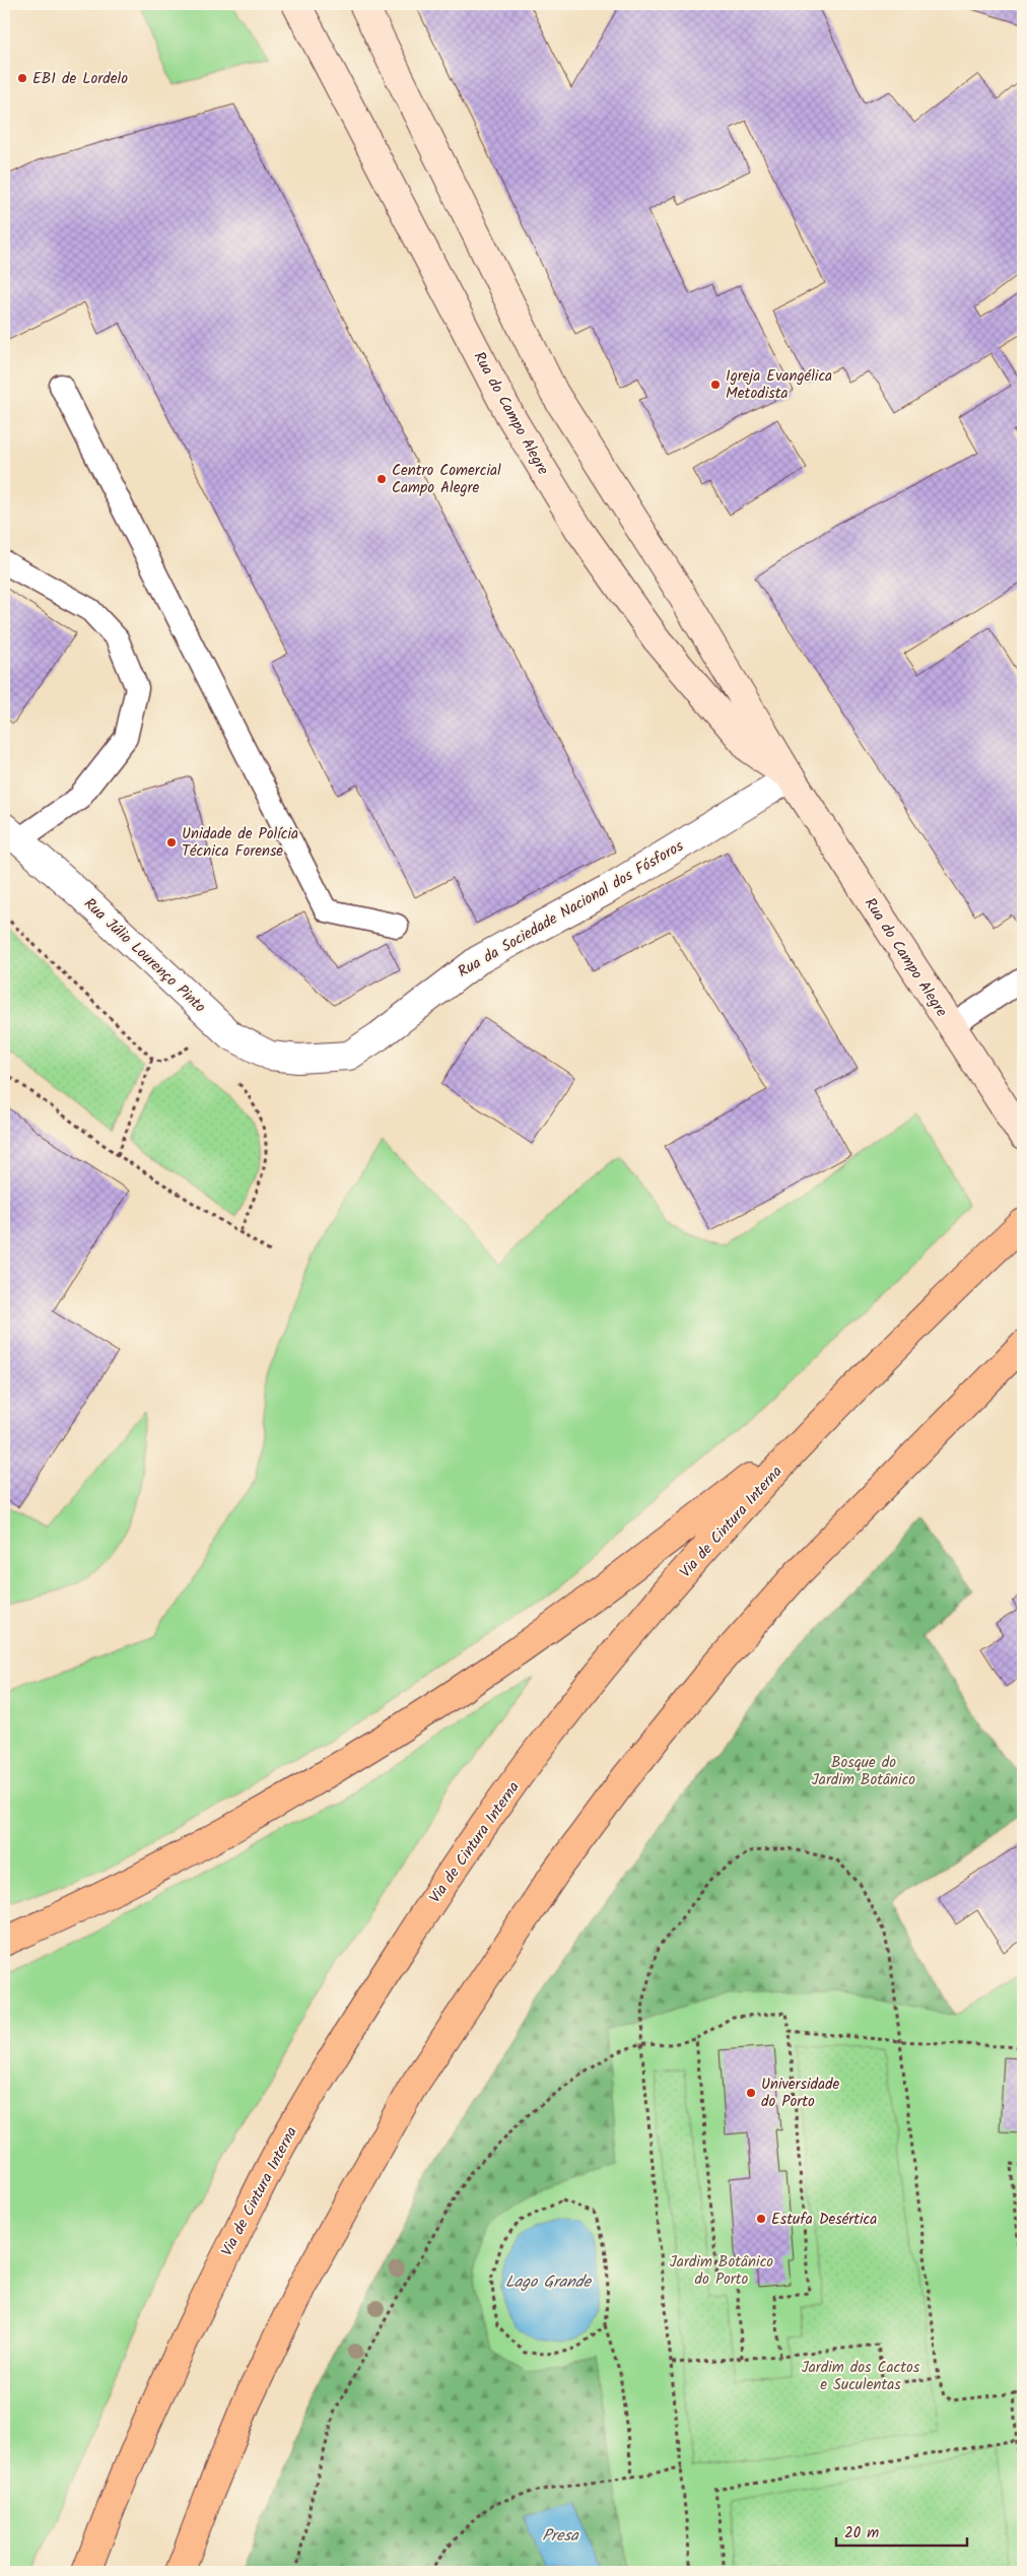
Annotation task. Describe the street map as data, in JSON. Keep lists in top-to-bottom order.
{
  "streets": {
    "highway": ["Via de Cintura Interna"],
    "main road": ["Rua do Campo Alegre"],
    "street": ["Rua da Sociedade Nacional dos Fósforos", "Rua Júlio Lourenço Pinto"]
  },
  "crossings": [
    ["Rua do Campo Alegre", "Rua da Sociedade Nacional dos Fósforos"],
    ["Rua da Sociedade Nacional dos Fósforos", "Rua Júlio Lourenço Pinto"]
  ],
  "water": ["Lago Grande", "Presa"],
  "parks": ["Bosque do Jardim Botânico", "Jardim Botânico do Porto", "Jardim dos Cactos e Suculentas"],
  "places": [
    "EB1 de Lordelo",
    "Igreja Evangélica Metodista",
    "Centro Comercial Campo Alegre",
    "Unidade de Polícia Técnica Forense",
    "Universidade do Porto",
    "Estufa Desértica"
  ],
  "scale_bar": "20 m"
}
